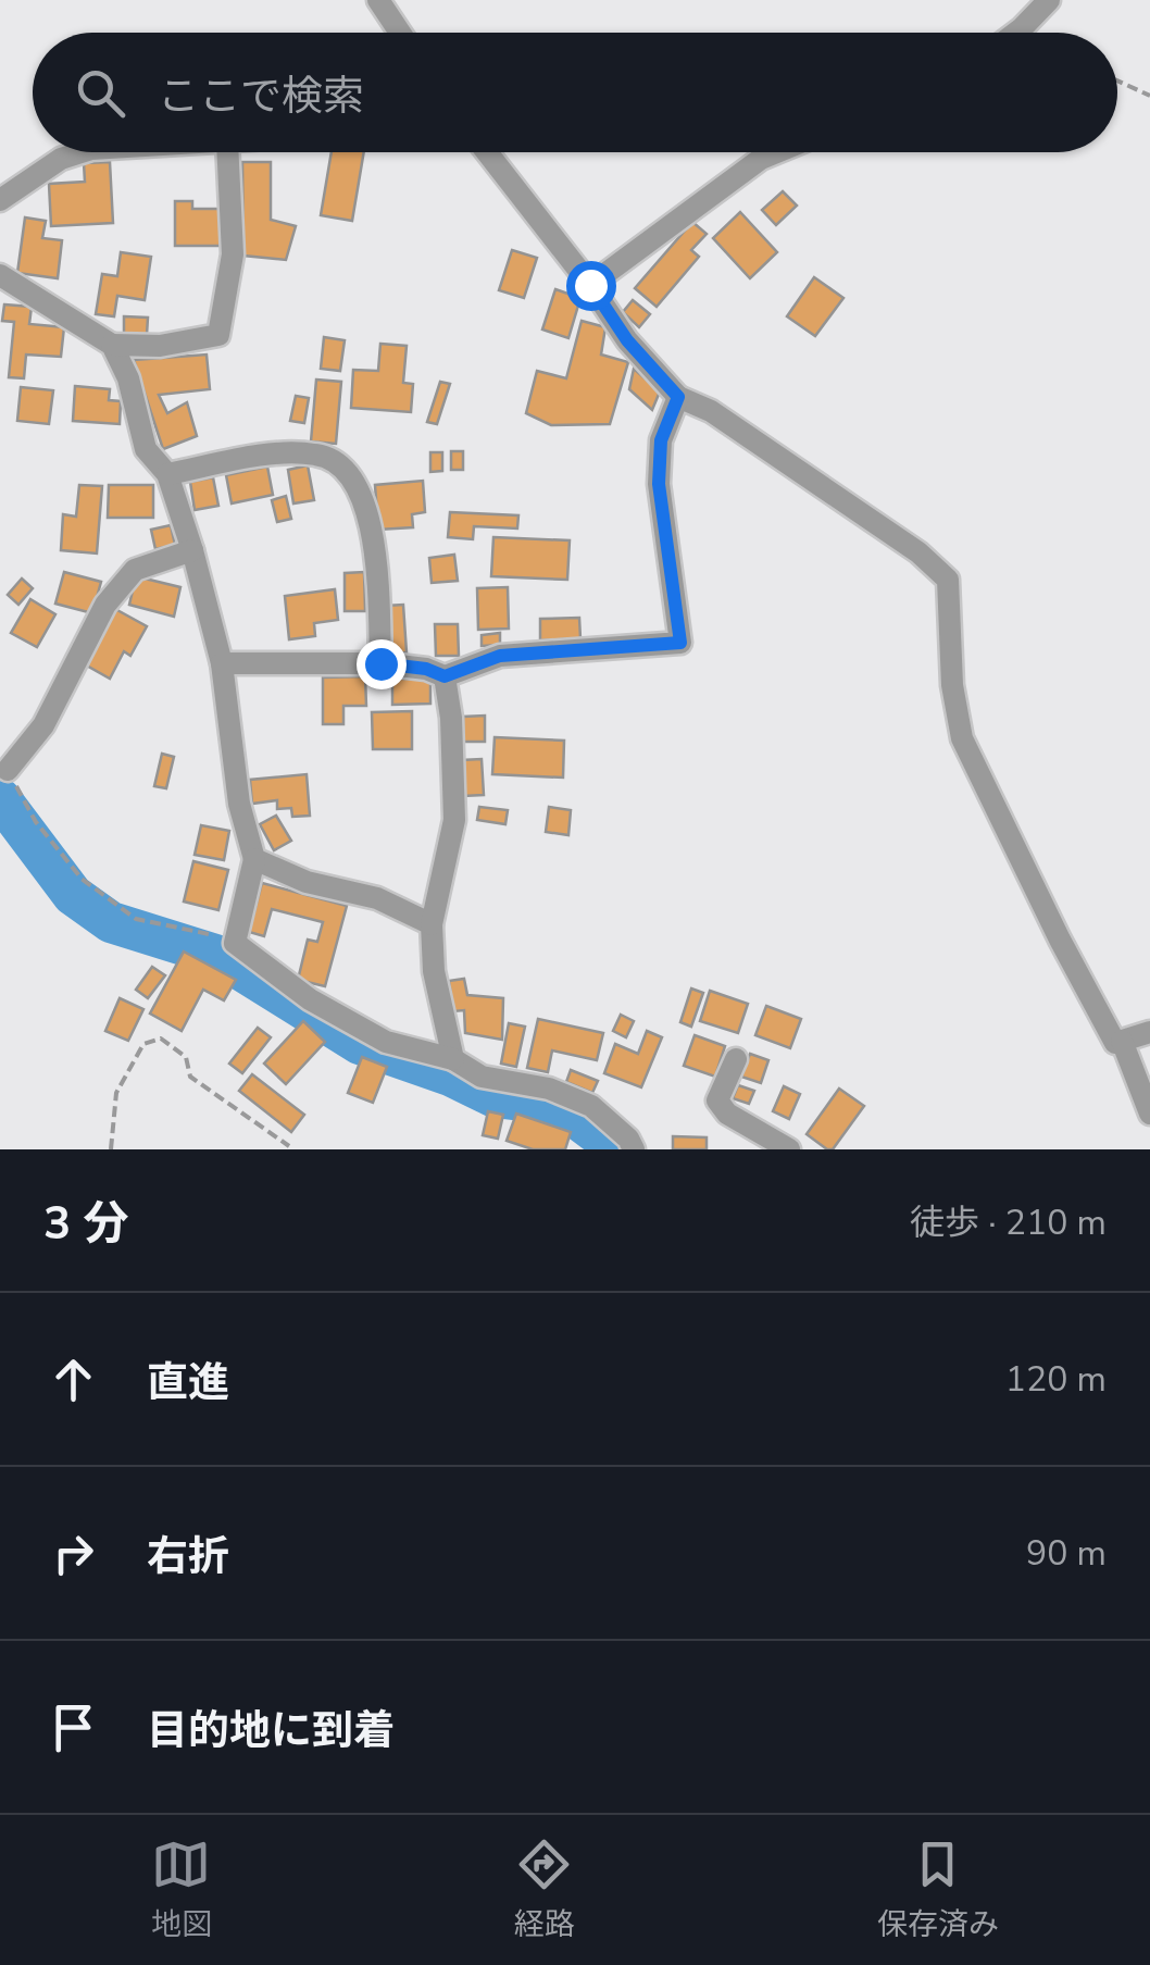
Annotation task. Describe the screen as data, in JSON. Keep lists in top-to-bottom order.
{
  "page": {
    "search": "ここで検索",
    "heading": ["3 分", "徒歩 · 210 m"],
    "list": [
      ["直進", "120 m"],
      ["右折", "90 m"],
      "目的地に到着"
    ],
    "nav": ["地図", "経路", "保存済み"]
  }
}
